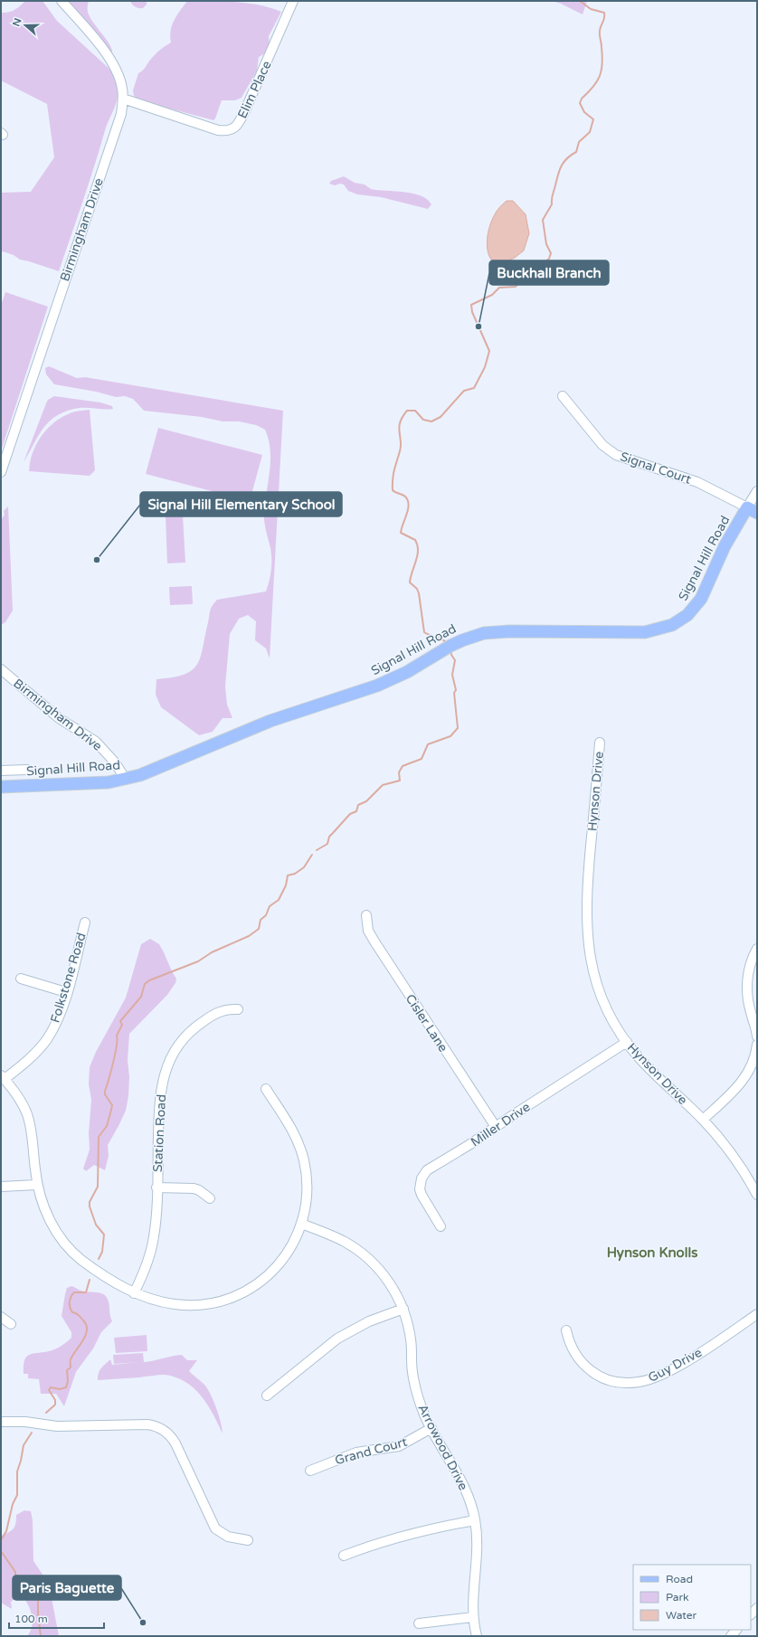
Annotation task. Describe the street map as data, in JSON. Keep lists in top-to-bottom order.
{
  "streets": {
    "main road": ["Signal Hill Road"],
    "street": [
      "Elim Place",
      "Birmingham Drive",
      "Signal Court",
      "Hynson Drive",
      "Folkstone Road",
      "Cisler Lane",
      "Miller Drive",
      "Station Road",
      "Guy Drive",
      "Arrowood Drive",
      "Grand Court"
    ]
  },
  "crossings": [
    ["Elim Place", "Birmingham Drive"],
    ["Birmingham Drive", "Signal Hill Road"],
    ["Signal Court", "Signal Hill Road"],
    ["Hynson Drive", "Miller Drive"],
    ["Cisler Lane", "Miller Drive"],
    ["Arrowood Drive", "Grand Court"]
  ],
  "districts": ["Hynson Knolls"],
  "places": ["Buckhall Branch", "Signal Hill Elementary School", "Paris Baguette"],
  "legend": ["Road", "Park", "Water"],
  "scale_bar": "100 m",
  "north": "left"
}
